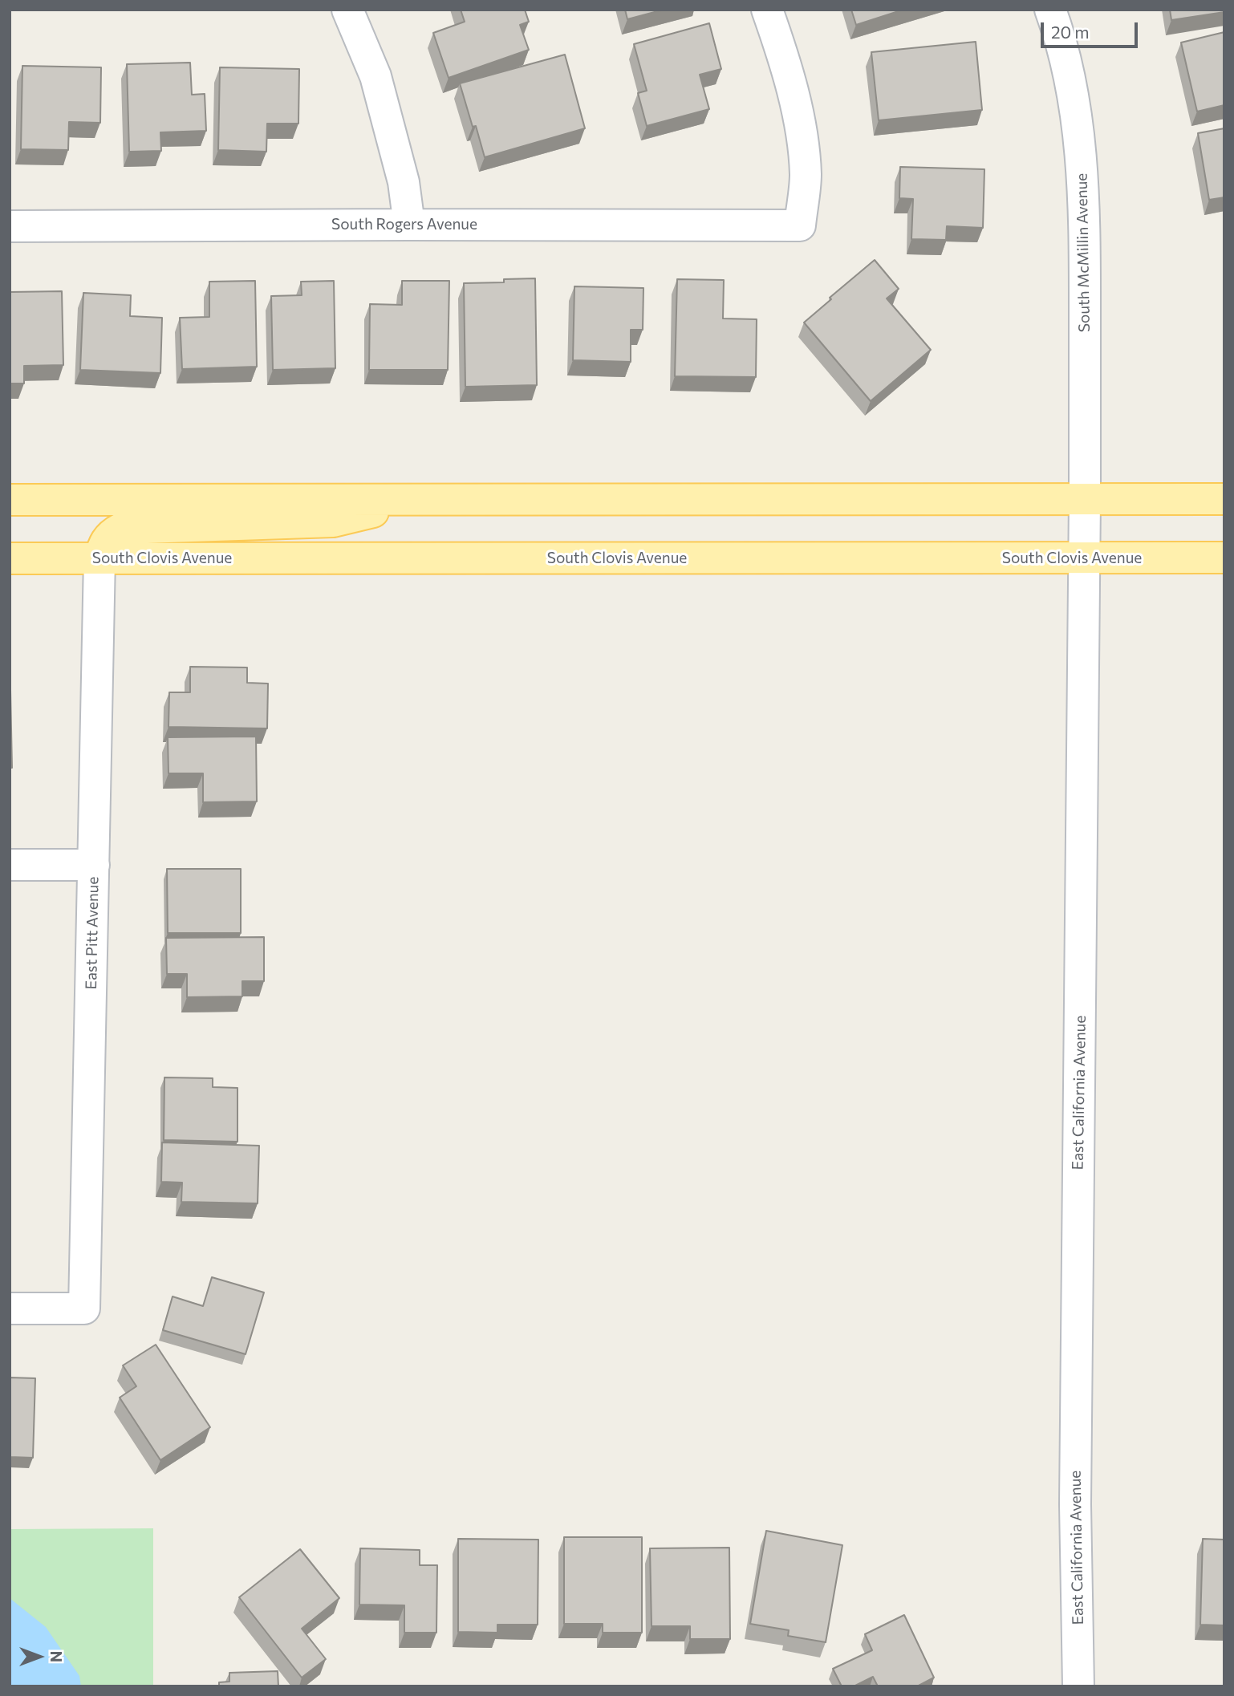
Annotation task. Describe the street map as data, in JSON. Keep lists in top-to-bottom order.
{
  "streets": {
    "main road": ["South Clovis Avenue"],
    "street": [
      "South Rogers Avenue",
      "South McMillin Avenue",
      "East Pitt Avenue",
      "East California Avenue"
    ]
  },
  "crossings": [
    ["South McMillin Avenue", "East California Avenue"],
    ["South Clovis Avenue", "East Pitt Avenue"],
    ["South Clovis Avenue", "East California Avenue"]
  ],
  "scale_bar": "20 m",
  "north": "right"
}
